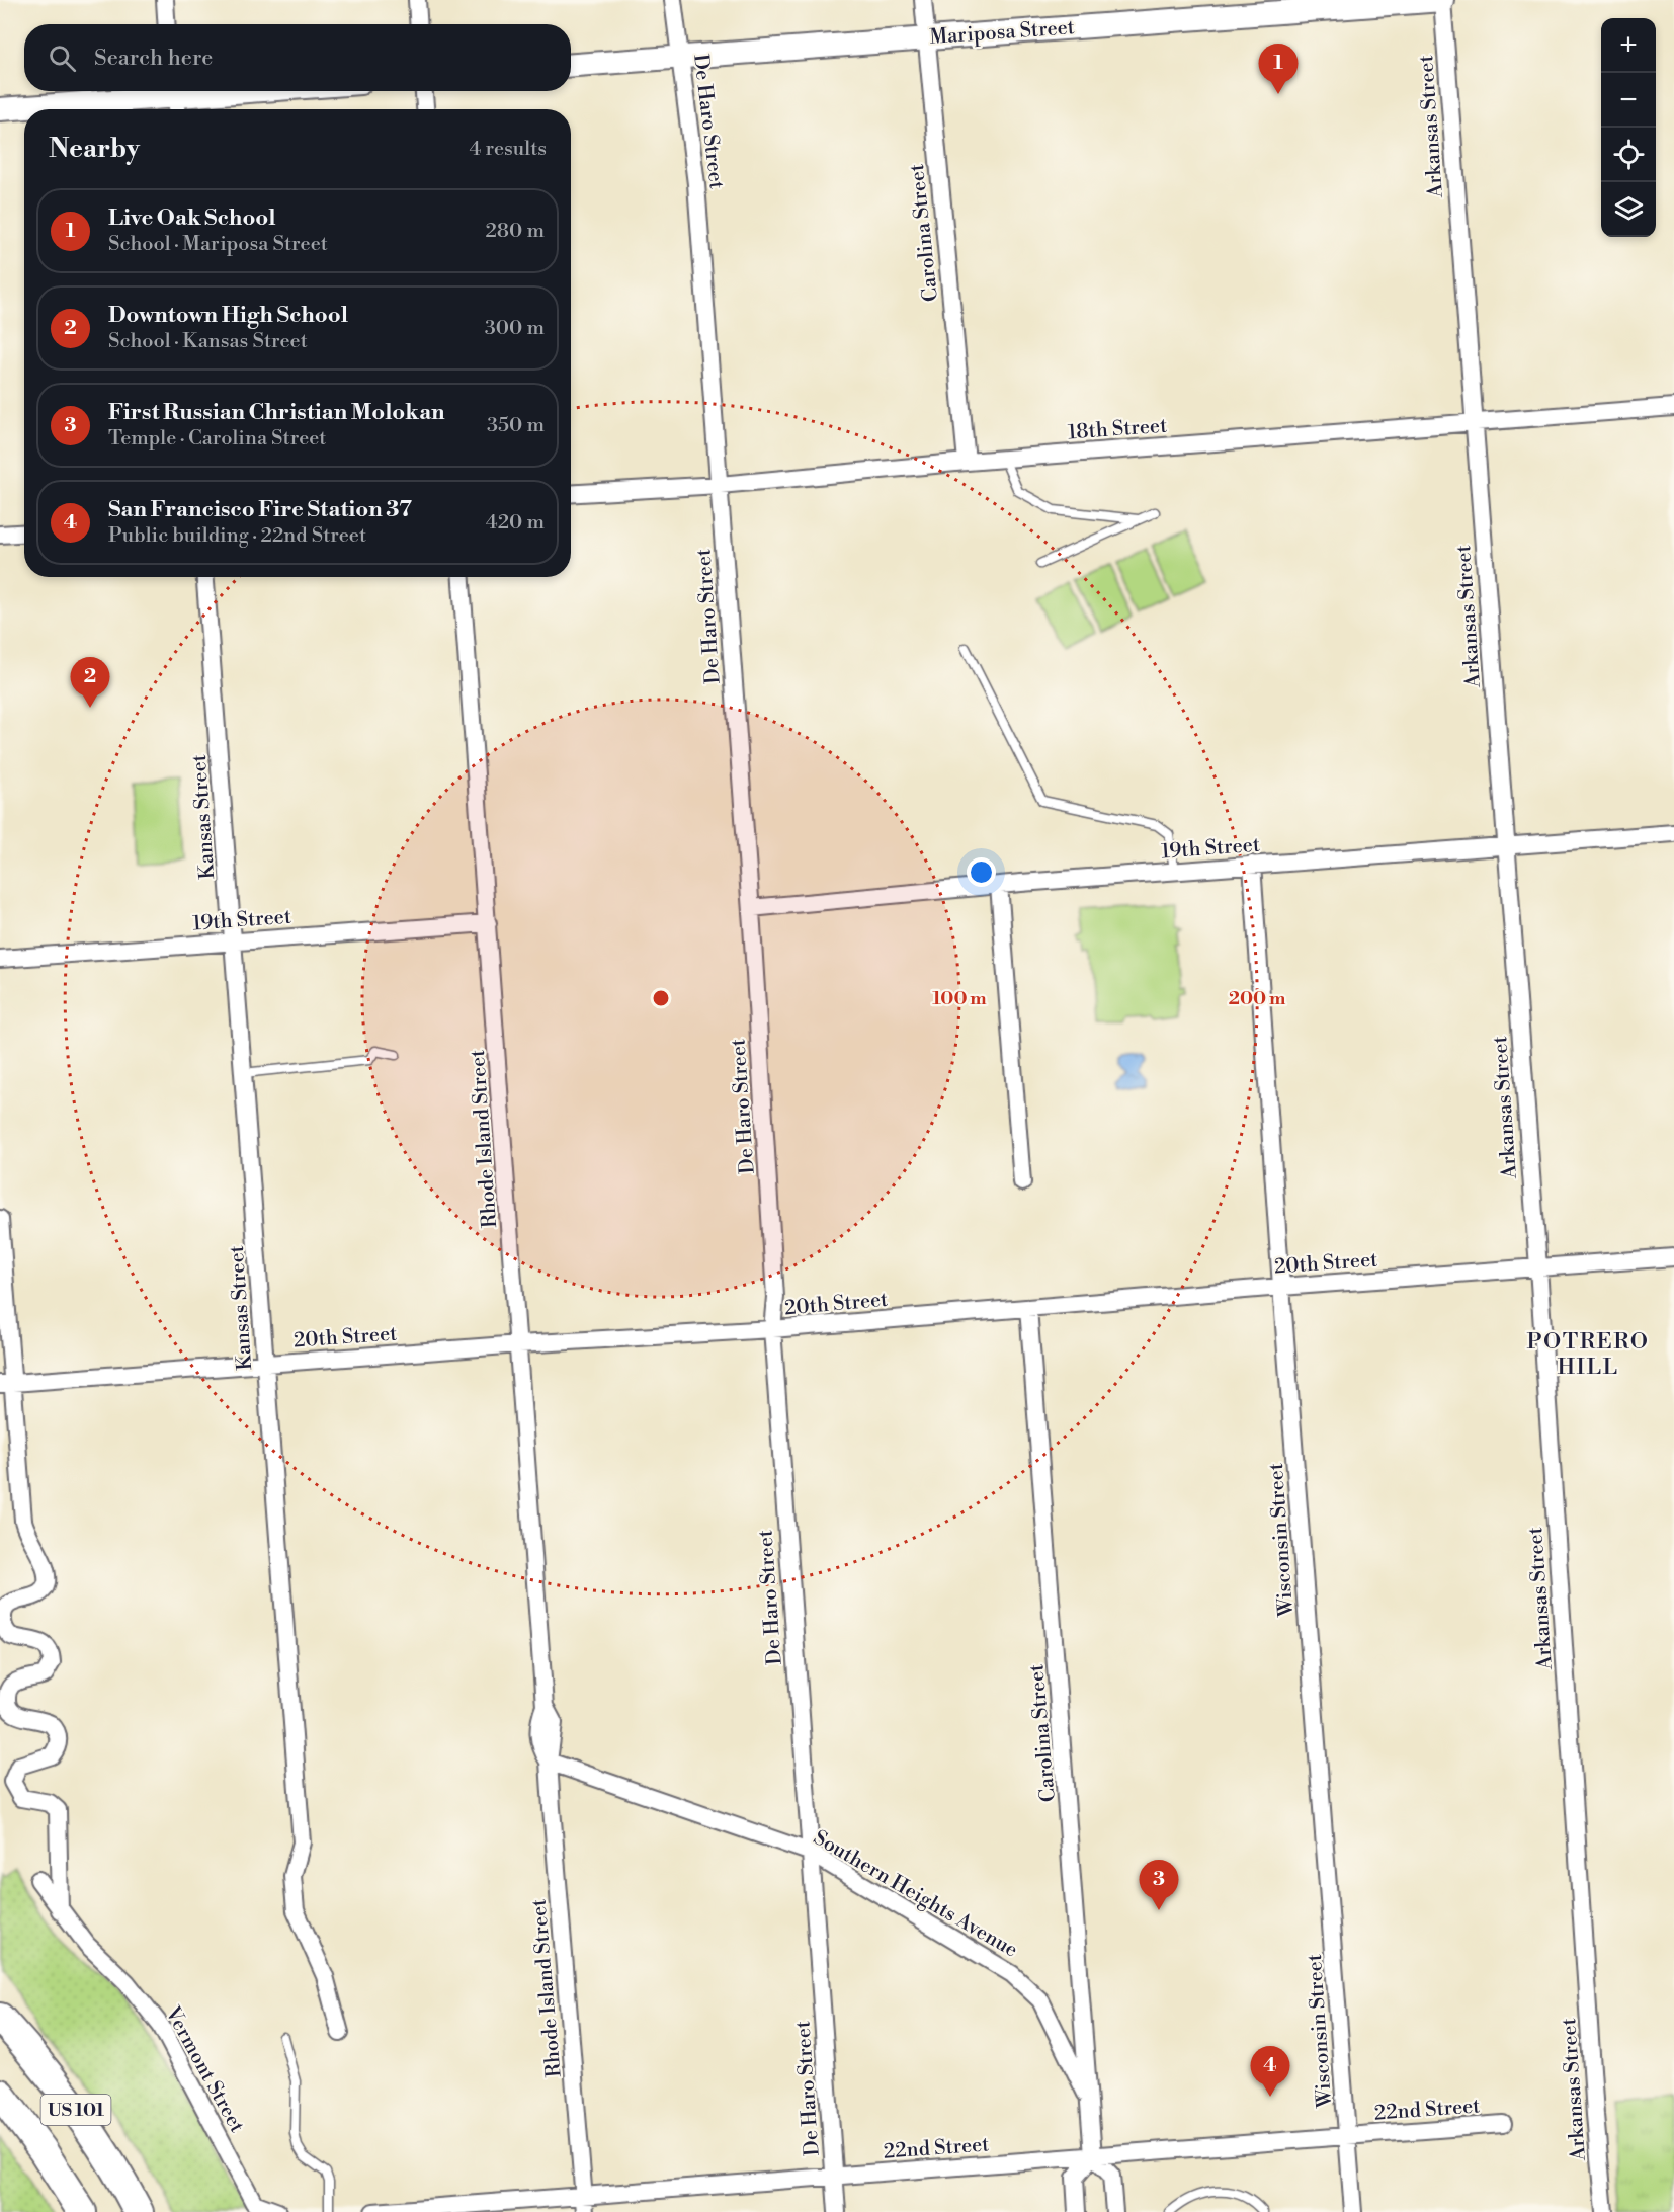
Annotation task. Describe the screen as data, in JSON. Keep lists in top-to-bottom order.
{
  "streets": {
    "highway": ["US 101"],
    "street": [
      "Mariposa Street",
      "De Haro Street",
      "Arkansas Street",
      "Carolina Street",
      "18th Street",
      "Kansas Street",
      "19th Street",
      "Rhode Island Street",
      "20th Street",
      "Wisconsin Street",
      "Southern Heights Avenue",
      "Vermont Street",
      "22nd Street"
    ]
  },
  "crossings": [
    ["Mariposa Street", "De Haro Street"],
    ["Mariposa Street", "Arkansas Street"],
    ["Mariposa Street", "Carolina Street"],
    ["De Haro Street", "18th Street"],
    ["De Haro Street", "19th Street"],
    ["De Haro Street", "20th Street"],
    ["De Haro Street", "Southern Heights Avenue"],
    ["De Haro Street", "22nd Street"],
    ["Arkansas Street", "18th Street"],
    ["Arkansas Street", "19th Street"],
    ["Arkansas Street", "20th Street"],
    ["Carolina Street", "18th Street"],
    ["Carolina Street", "20th Street"],
    ["Carolina Street", "Southern Heights Avenue"],
    ["Carolina Street", "22nd Street"],
    ["Kansas Street", "19th Street"],
    ["Kansas Street", "20th Street"],
    ["19th Street", "Rhode Island Street"],
    ["19th Street", "Wisconsin Street"],
    ["Rhode Island Street", "20th Street"],
    ["Rhode Island Street", "Southern Heights Avenue"],
    ["Rhode Island Street", "22nd Street"],
    ["20th Street", "Wisconsin Street"],
    ["Wisconsin Street", "22nd Street"]
  ],
  "districts": ["POTRERO HILL"],
  "page": {
    "map_buttons": ["+", "−"],
    "search": "Search here",
    "pins": [
      "1",
      "2",
      "3",
      "4"
    ],
    "heading": ["Nearby", "4 results"],
    "list": [
      {
        "mark": "1",
        "name": "Live Oak School",
        "note": "School · Mariposa Street",
        "value": "280 m"
      },
      {
        "mark": "2",
        "name": "Downtown High School",
        "note": "School · Kansas Street",
        "value": "300 m"
      },
      {
        "mark": "3",
        "name": "First Russian Christian Molokan",
        "note": "Temple · Carolina Street",
        "value": "350 m"
      },
      {
        "mark": "4",
        "name": "San Francisco Fire Station 37",
        "note": "Public building · 22nd Street",
        "value": "420 m"
      }
    ]
  },
  "rings": ["100 m", "200 m"]
}
